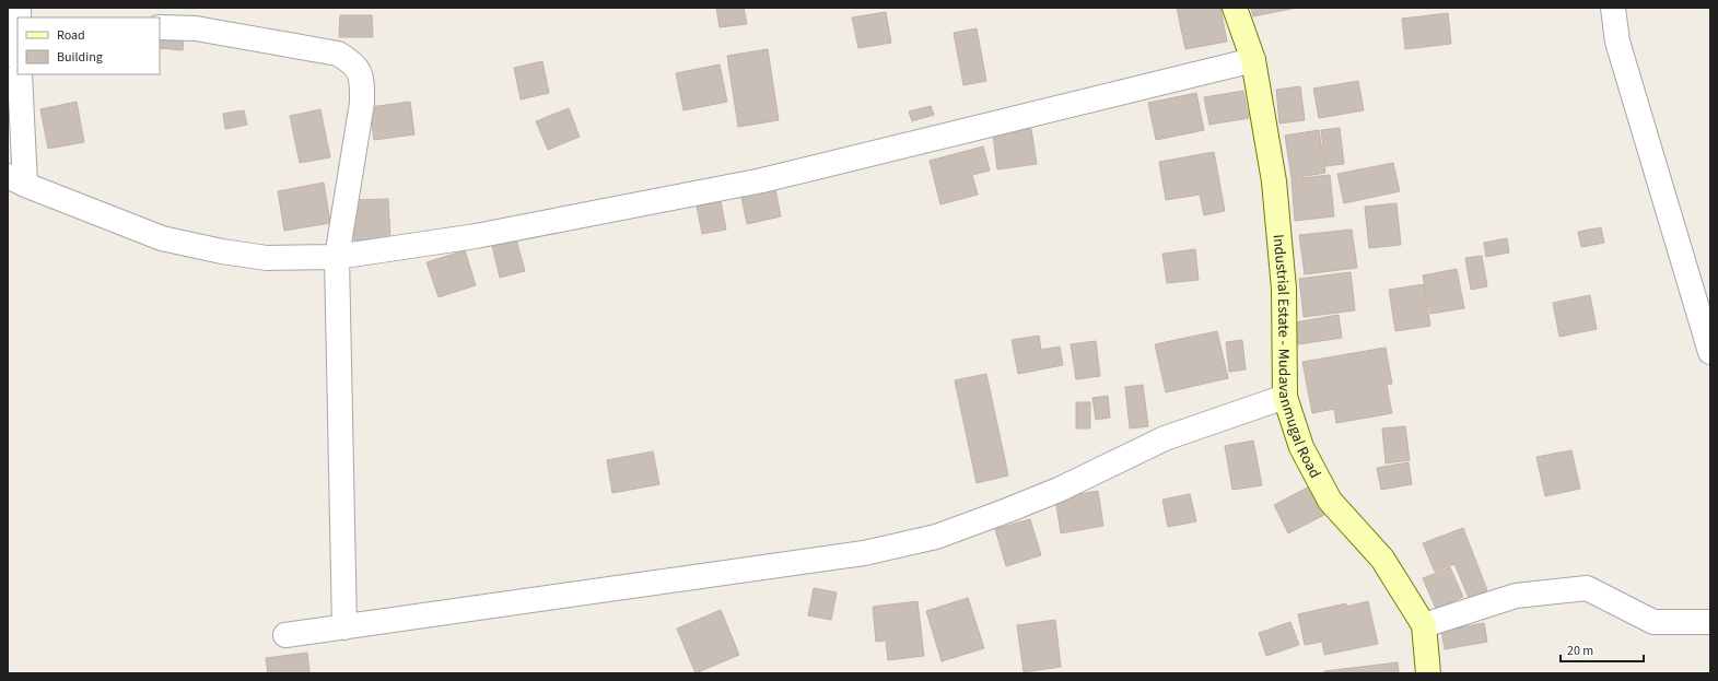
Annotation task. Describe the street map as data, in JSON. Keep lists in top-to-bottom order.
{
  "streets": {
    "street": ["Industrial Estate - Mudavanmugal Road"]
  },
  "legend": ["Road", "Building"],
  "scale_bar": "20 m"
}
